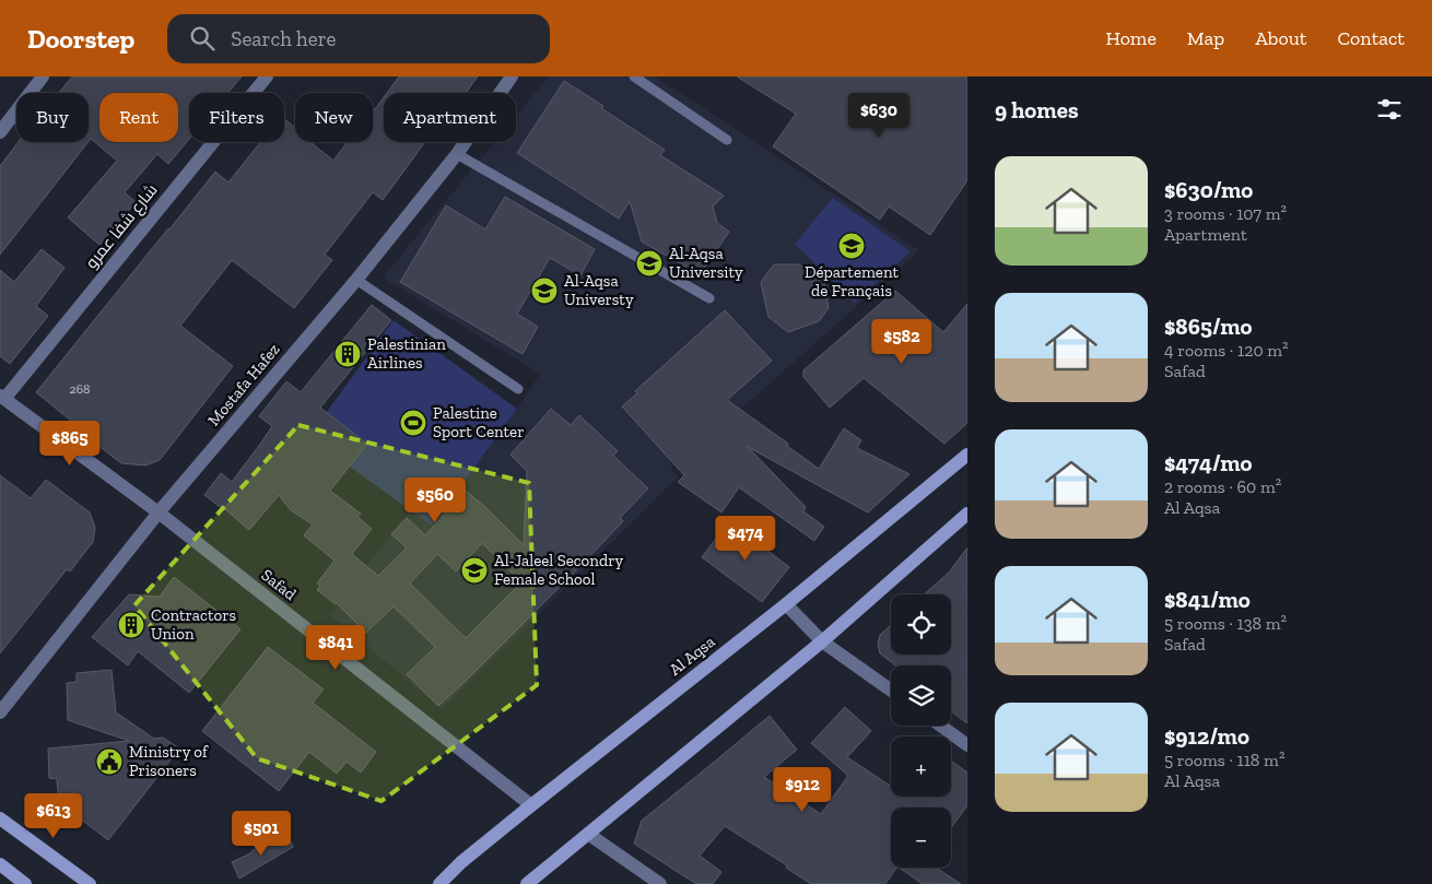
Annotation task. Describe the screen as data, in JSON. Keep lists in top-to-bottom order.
{
  "streets": {
    "main road": ["Al Aqsa"],
    "street": ["شارع شفا عمرو", "Mostafa Hafez", "Safad"]
  },
  "crossings": [
    ["شارع شفا عمرو", "Safad"],
    ["Mostafa Hafez", "Safad"],
    ["Safad", "Al Aqsa"]
  ],
  "places": {
    "school or university": [
      "Département de Français",
      "Al-Aqsa University",
      "Al-Aqsa Universty",
      "Al-Jaleel Secondry Female School"
    ],
    "building": ["Palestinian Airlines", "Contractors Union"],
    "sports": ["Palestine Sport Center"],
    "public building": ["Ministry of Prisoners"]
  },
  "house_numbers": ["268"],
  "page": {
    "header": "Doorstep",
    "search": "Search here",
    "nav": [
      "Home",
      "Map",
      "About",
      "Contact"
    ],
    "heading": "9 homes",
    "price": [
      "$630",
      "$582",
      "$865",
      "$560",
      "$474",
      "$841",
      "$912",
      "$613",
      "$501"
    ],
    "chip": [
      "Buy",
      "Rent",
      "Filters",
      "New",
      "Apartment"
    ],
    "list": [
      {
        "name": "$630/mo",
        "note": "3 rooms · 107 m² · Apartment"
      },
      {
        "name": "$865/mo",
        "note": "4 rooms · 120 m² · Safad"
      },
      {
        "name": "$474/mo",
        "note": "2 rooms · 60 m² · Al Aqsa"
      },
      {
        "name": "$841/mo",
        "note": "5 rooms · 138 m² · Safad"
      },
      {
        "name": "$912/mo",
        "note": "5 rooms · 118 m² · Al Aqsa"
      }
    ],
    "map_buttons": ["+", "−"]
  }
}
